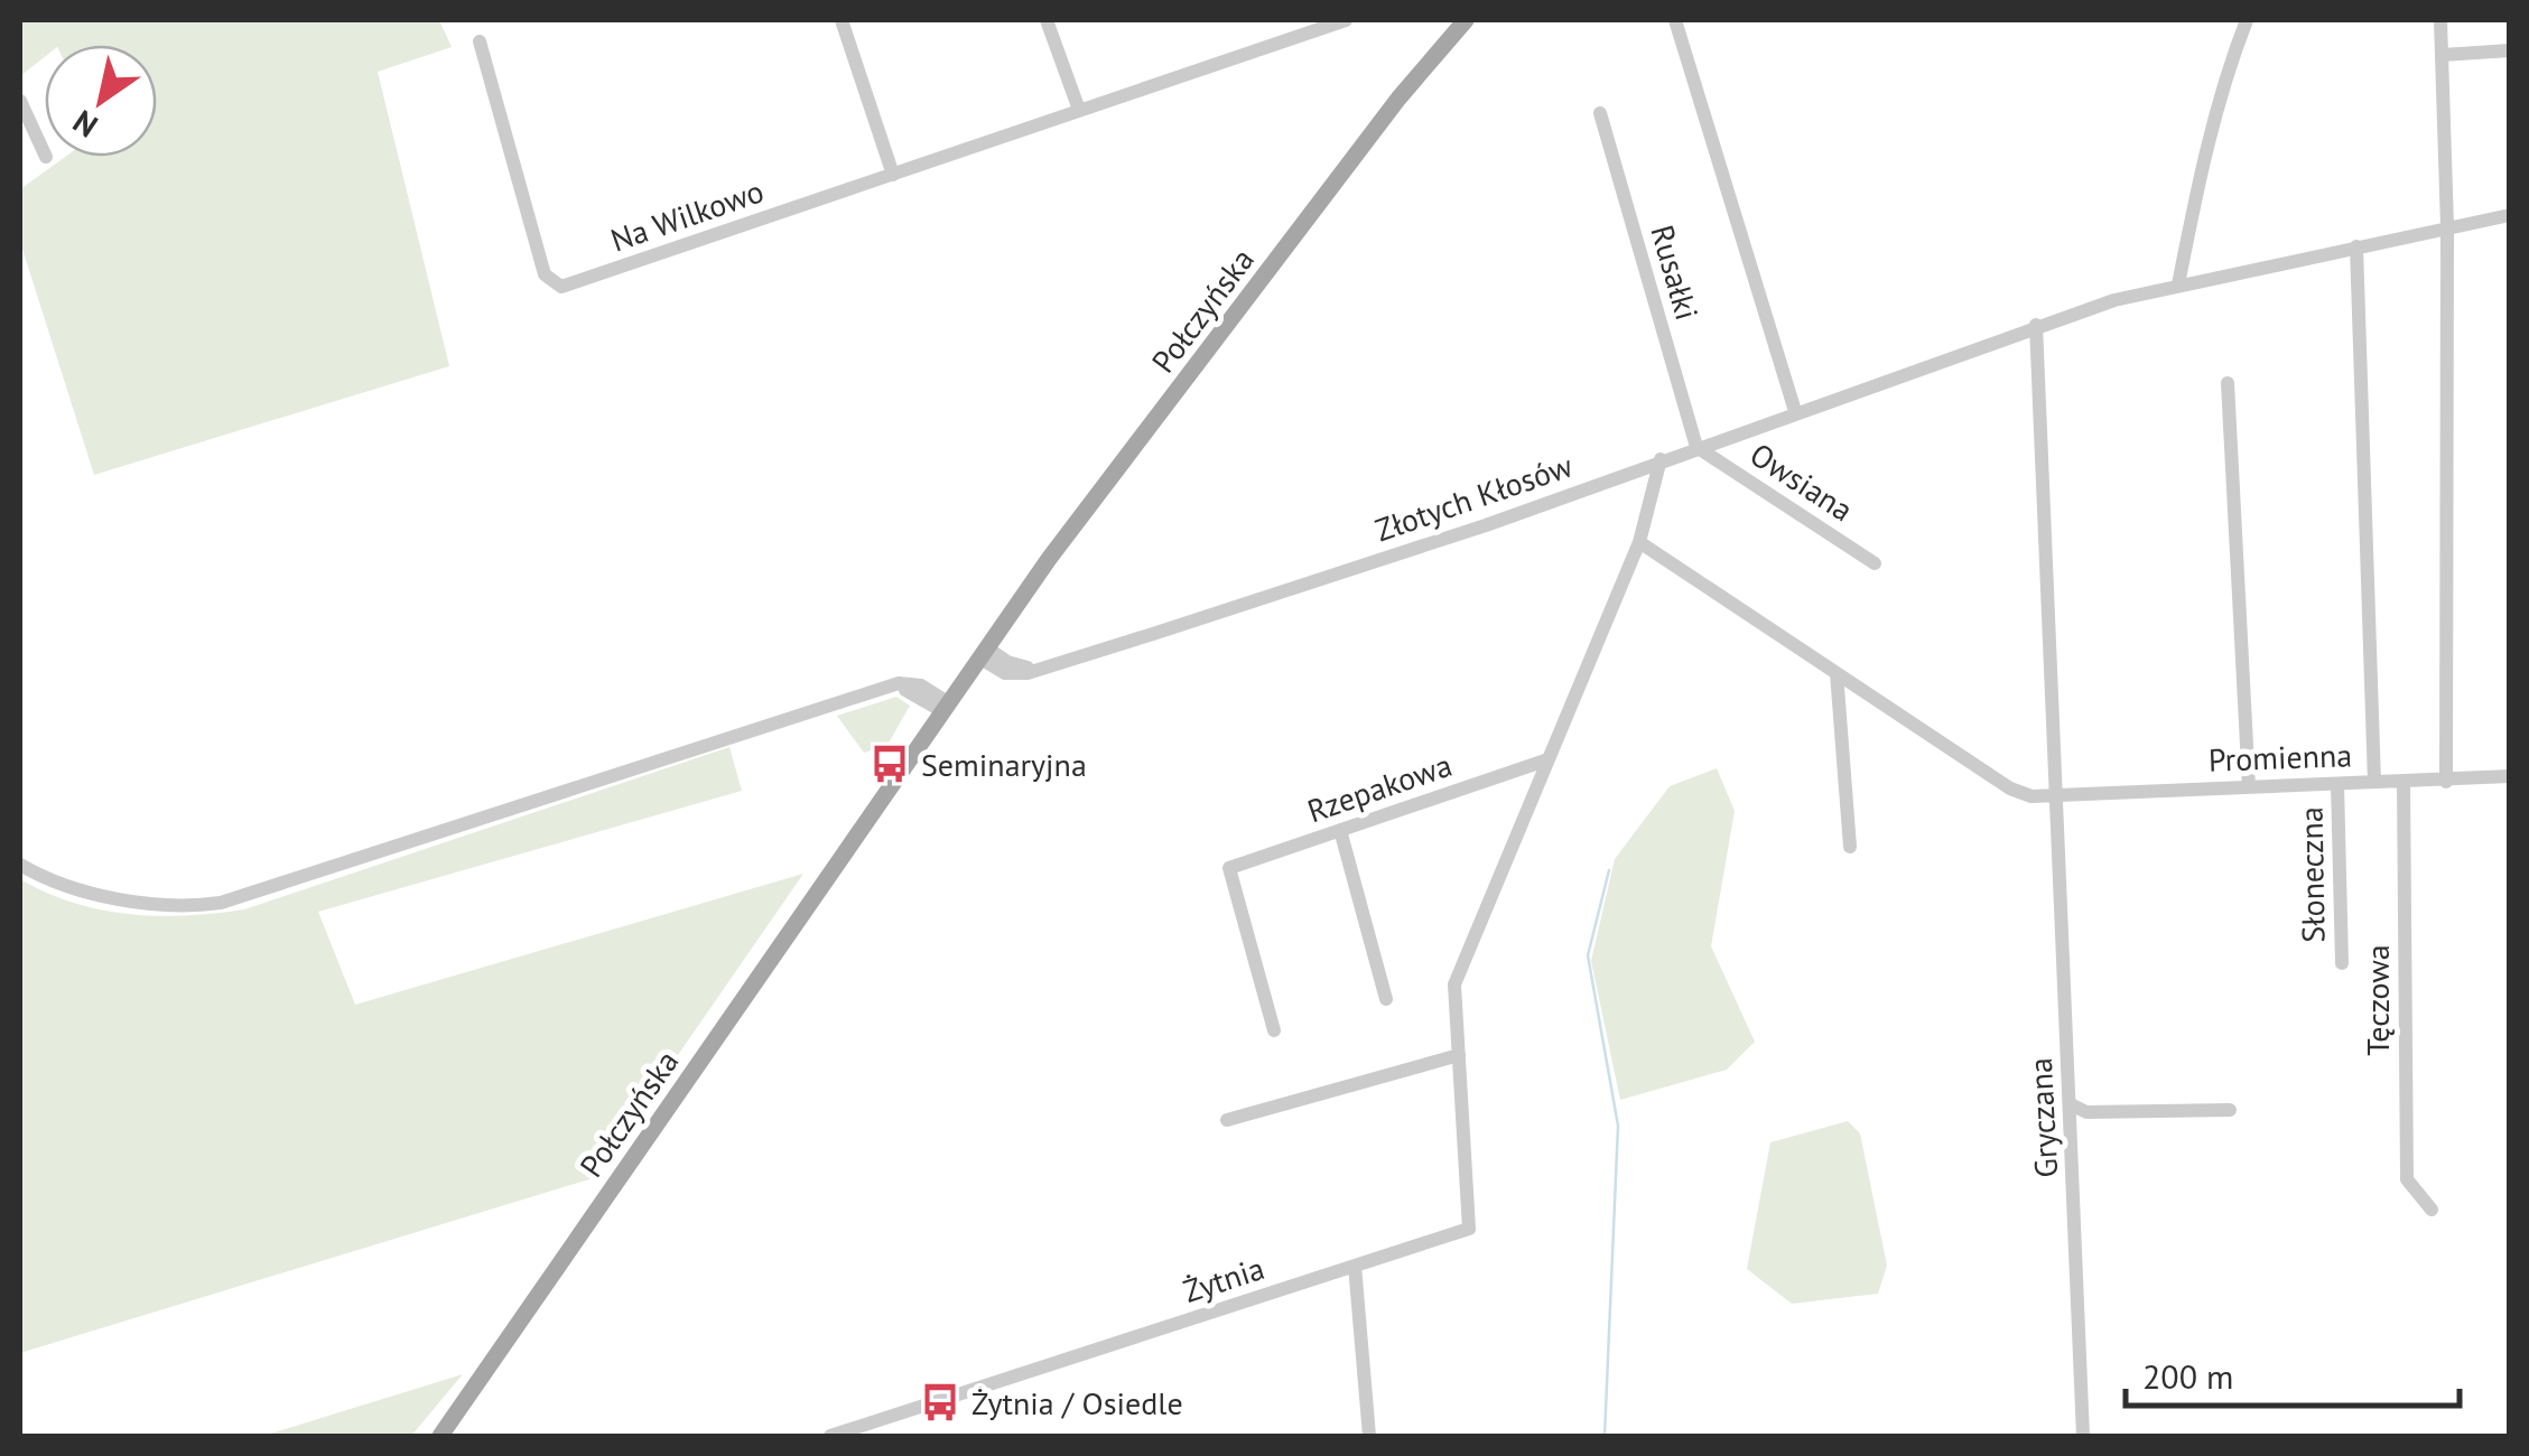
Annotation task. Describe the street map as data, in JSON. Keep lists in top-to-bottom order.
{
  "streets": {
    "main road": ["Połczyńska"],
    "street": [
      "Na Wilkowo",
      "Rusałki",
      "Owsiana",
      "Złotych Kłosów",
      "Promienna",
      "Rzepakowa",
      "Słoneczna",
      "Tęczowa",
      "Gryczana",
      "Żytnia"
    ]
  },
  "crossings": [
    ["Rusałki", "Owsiana"],
    ["Rusałki", "Złotych Kłosów"],
    ["Połczyńska", "Złotych Kłosów"],
    ["Owsiana", "Złotych Kłosów"],
    ["Złotych Kłosów", "Gryczana"],
    ["Złotych Kłosów", "Żytnia"],
    ["Promienna", "Słoneczna"],
    ["Promienna", "Tęczowa"],
    ["Promienna", "Gryczana"],
    ["Rzepakowa", "Żytnia"]
  ],
  "places": {
    "bus stop": ["Seminaryjna", "Żytnia / Osiedle"]
  },
  "scale_bar": "200 m",
  "north": "bottom left"
}
